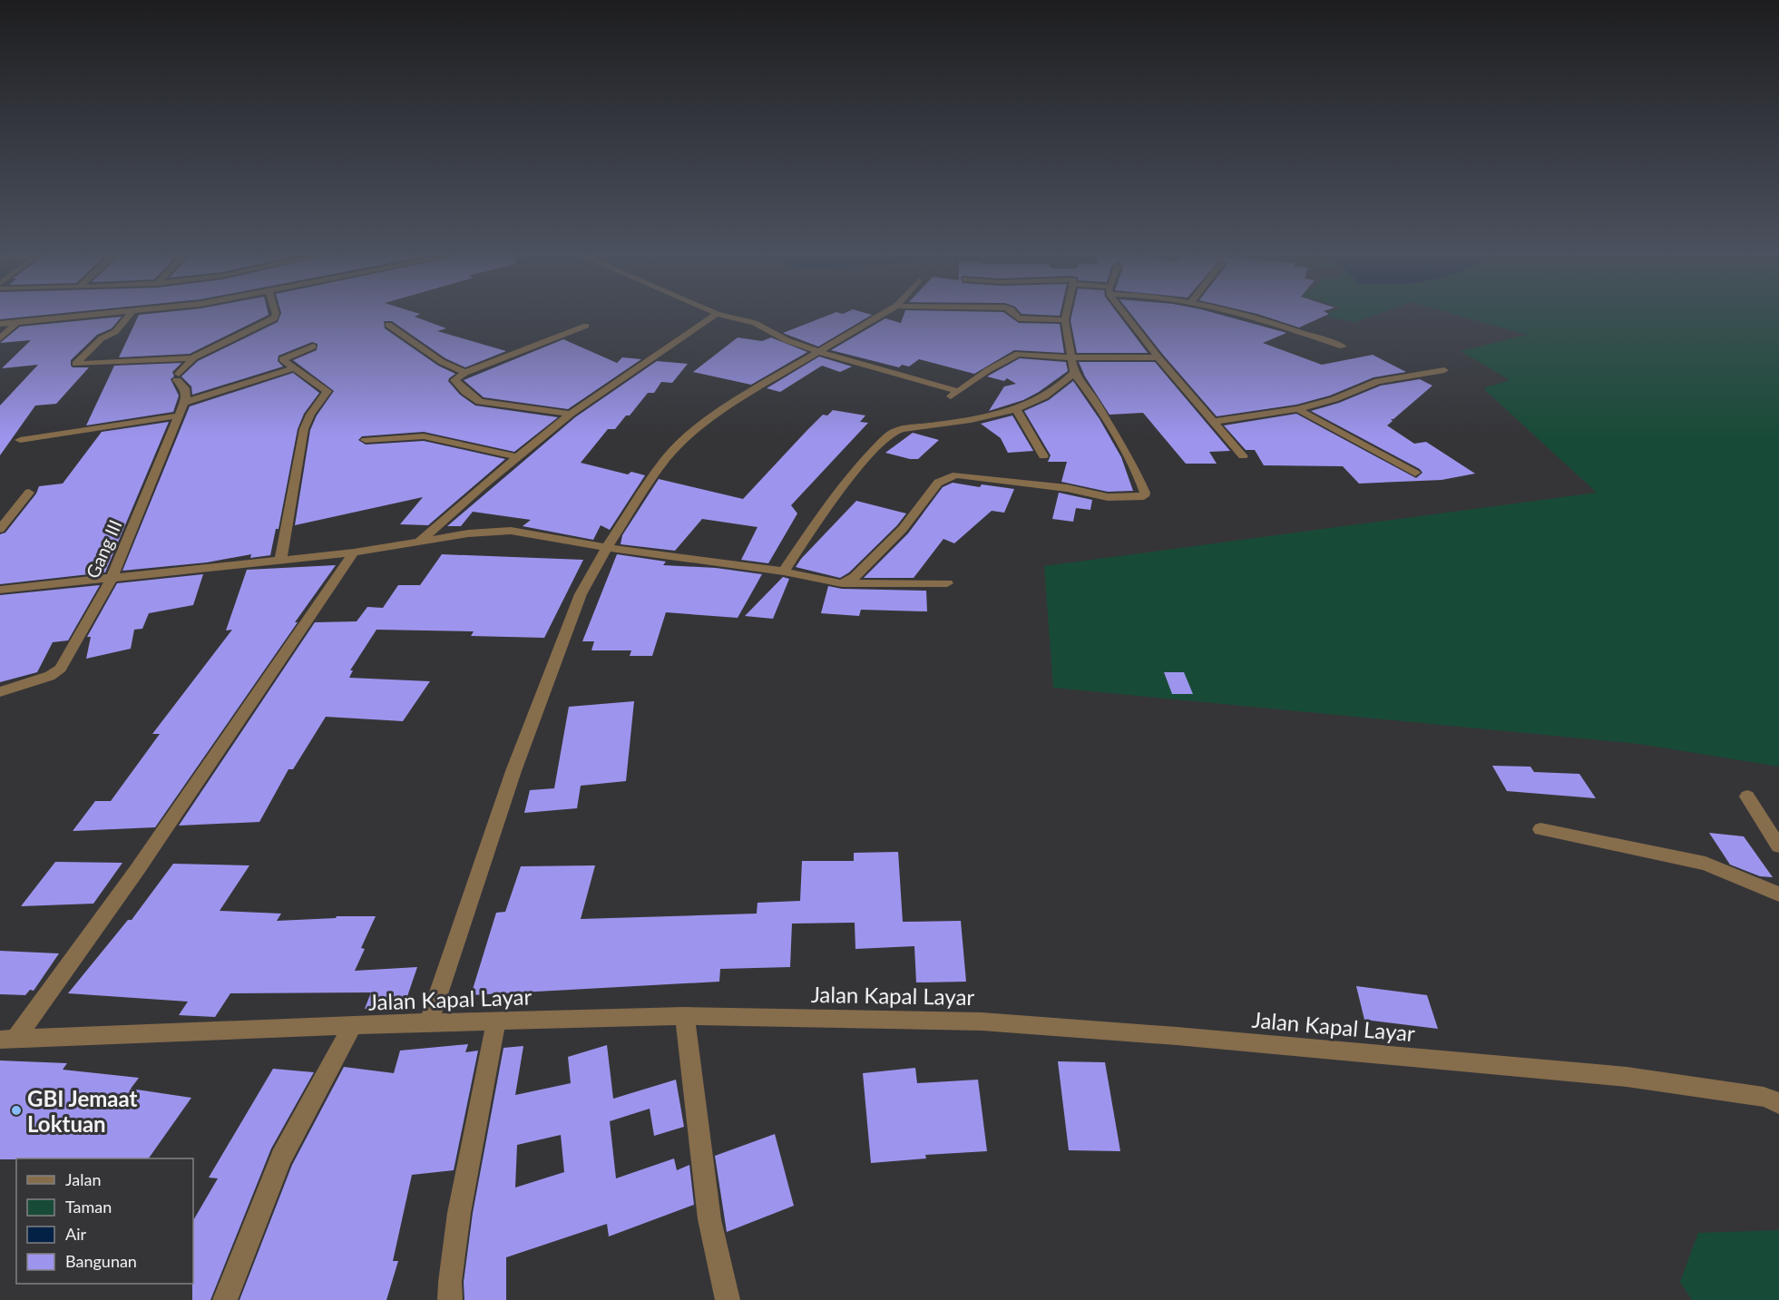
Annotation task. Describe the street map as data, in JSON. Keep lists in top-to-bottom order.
{
  "streets": {
    "street": ["Gang III", "Jalan Kapal Layar"]
  },
  "places": ["GBI Jemaat Loktuan"],
  "legend": [
    "Jalan",
    "Taman",
    "Air",
    "Bangunan"
  ]
}
